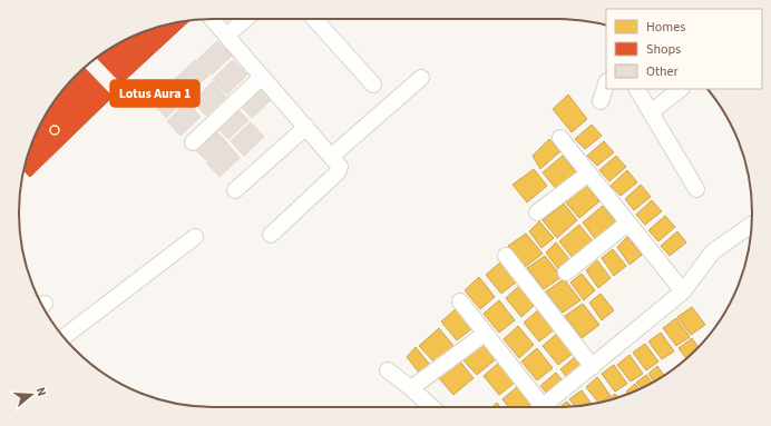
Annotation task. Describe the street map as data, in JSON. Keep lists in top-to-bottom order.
{
  "places": ["Lotus Aura 1"],
  "legend": ["Homes", "Shops", "Other"],
  "north": "right"
}
